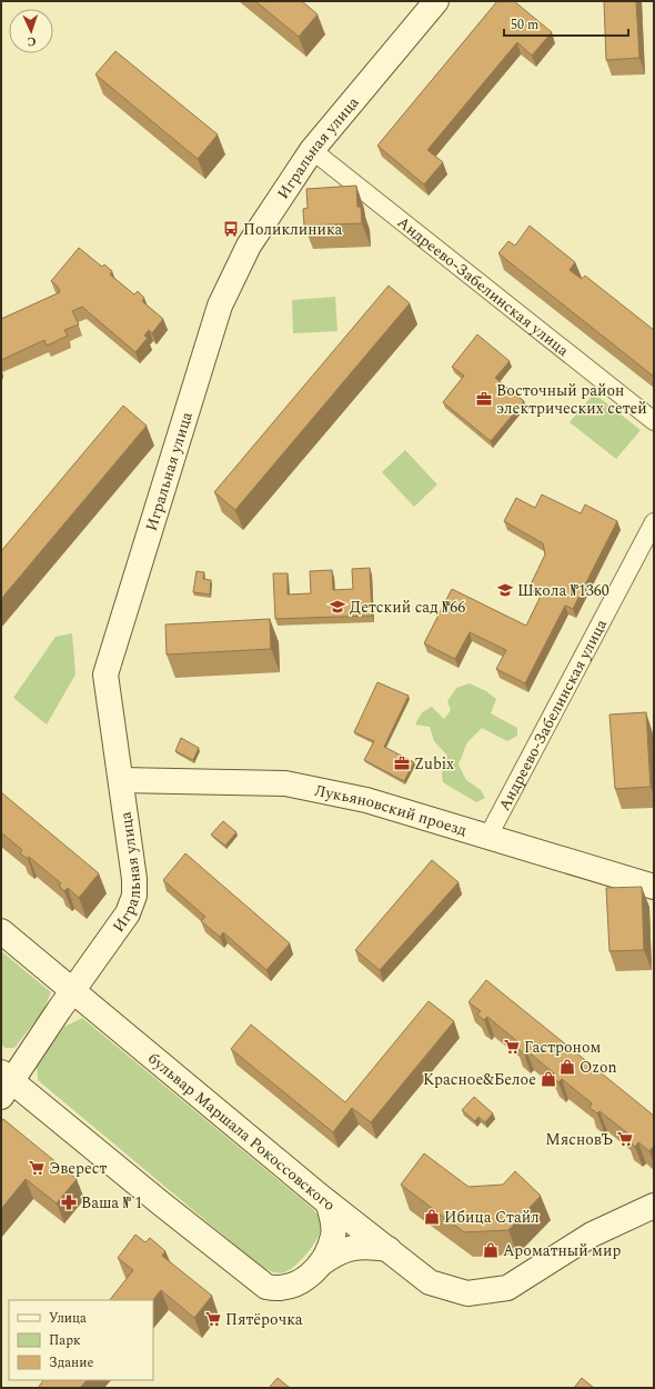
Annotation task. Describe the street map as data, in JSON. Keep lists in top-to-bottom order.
{
  "streets": {
    "street": [
      "Игральная улица",
      "Андреево-Забелинская улица",
      "Лукьяновский проезд",
      "бульвар Маршала Рокоссовского"
    ]
  },
  "crossings": [
    ["Игральная улица", "Андреево-Забелинская улица"],
    ["Игральная улица", "Лукьяновский проезд"],
    ["Игральная улица", "бульвар Маршала Рокоссовского"],
    ["Андреево-Забелинская улица", "Лукьяновский проезд"]
  ],
  "places": {
    "bus stop": ["Поликлиника"],
    "office": ["Восточный район электрических сетей", "Zubix"],
    "school or university": ["Школа №1360", "Детский сад №66"],
    "supermarket": [
      "Гастроном",
      "МясновЪ",
      "Эверест",
      "Пятёрочка"
    ],
    "shop": [
      "Ozon",
      "Красное&Белое",
      "Ибица Стайл",
      "Ароматный мир"
    ],
    "pharmacy": ["Ваша № 1"]
  },
  "legend": ["Улица", "Парк", "Здание"],
  "scale_bar": "50 m",
  "north": "bottom"
}
